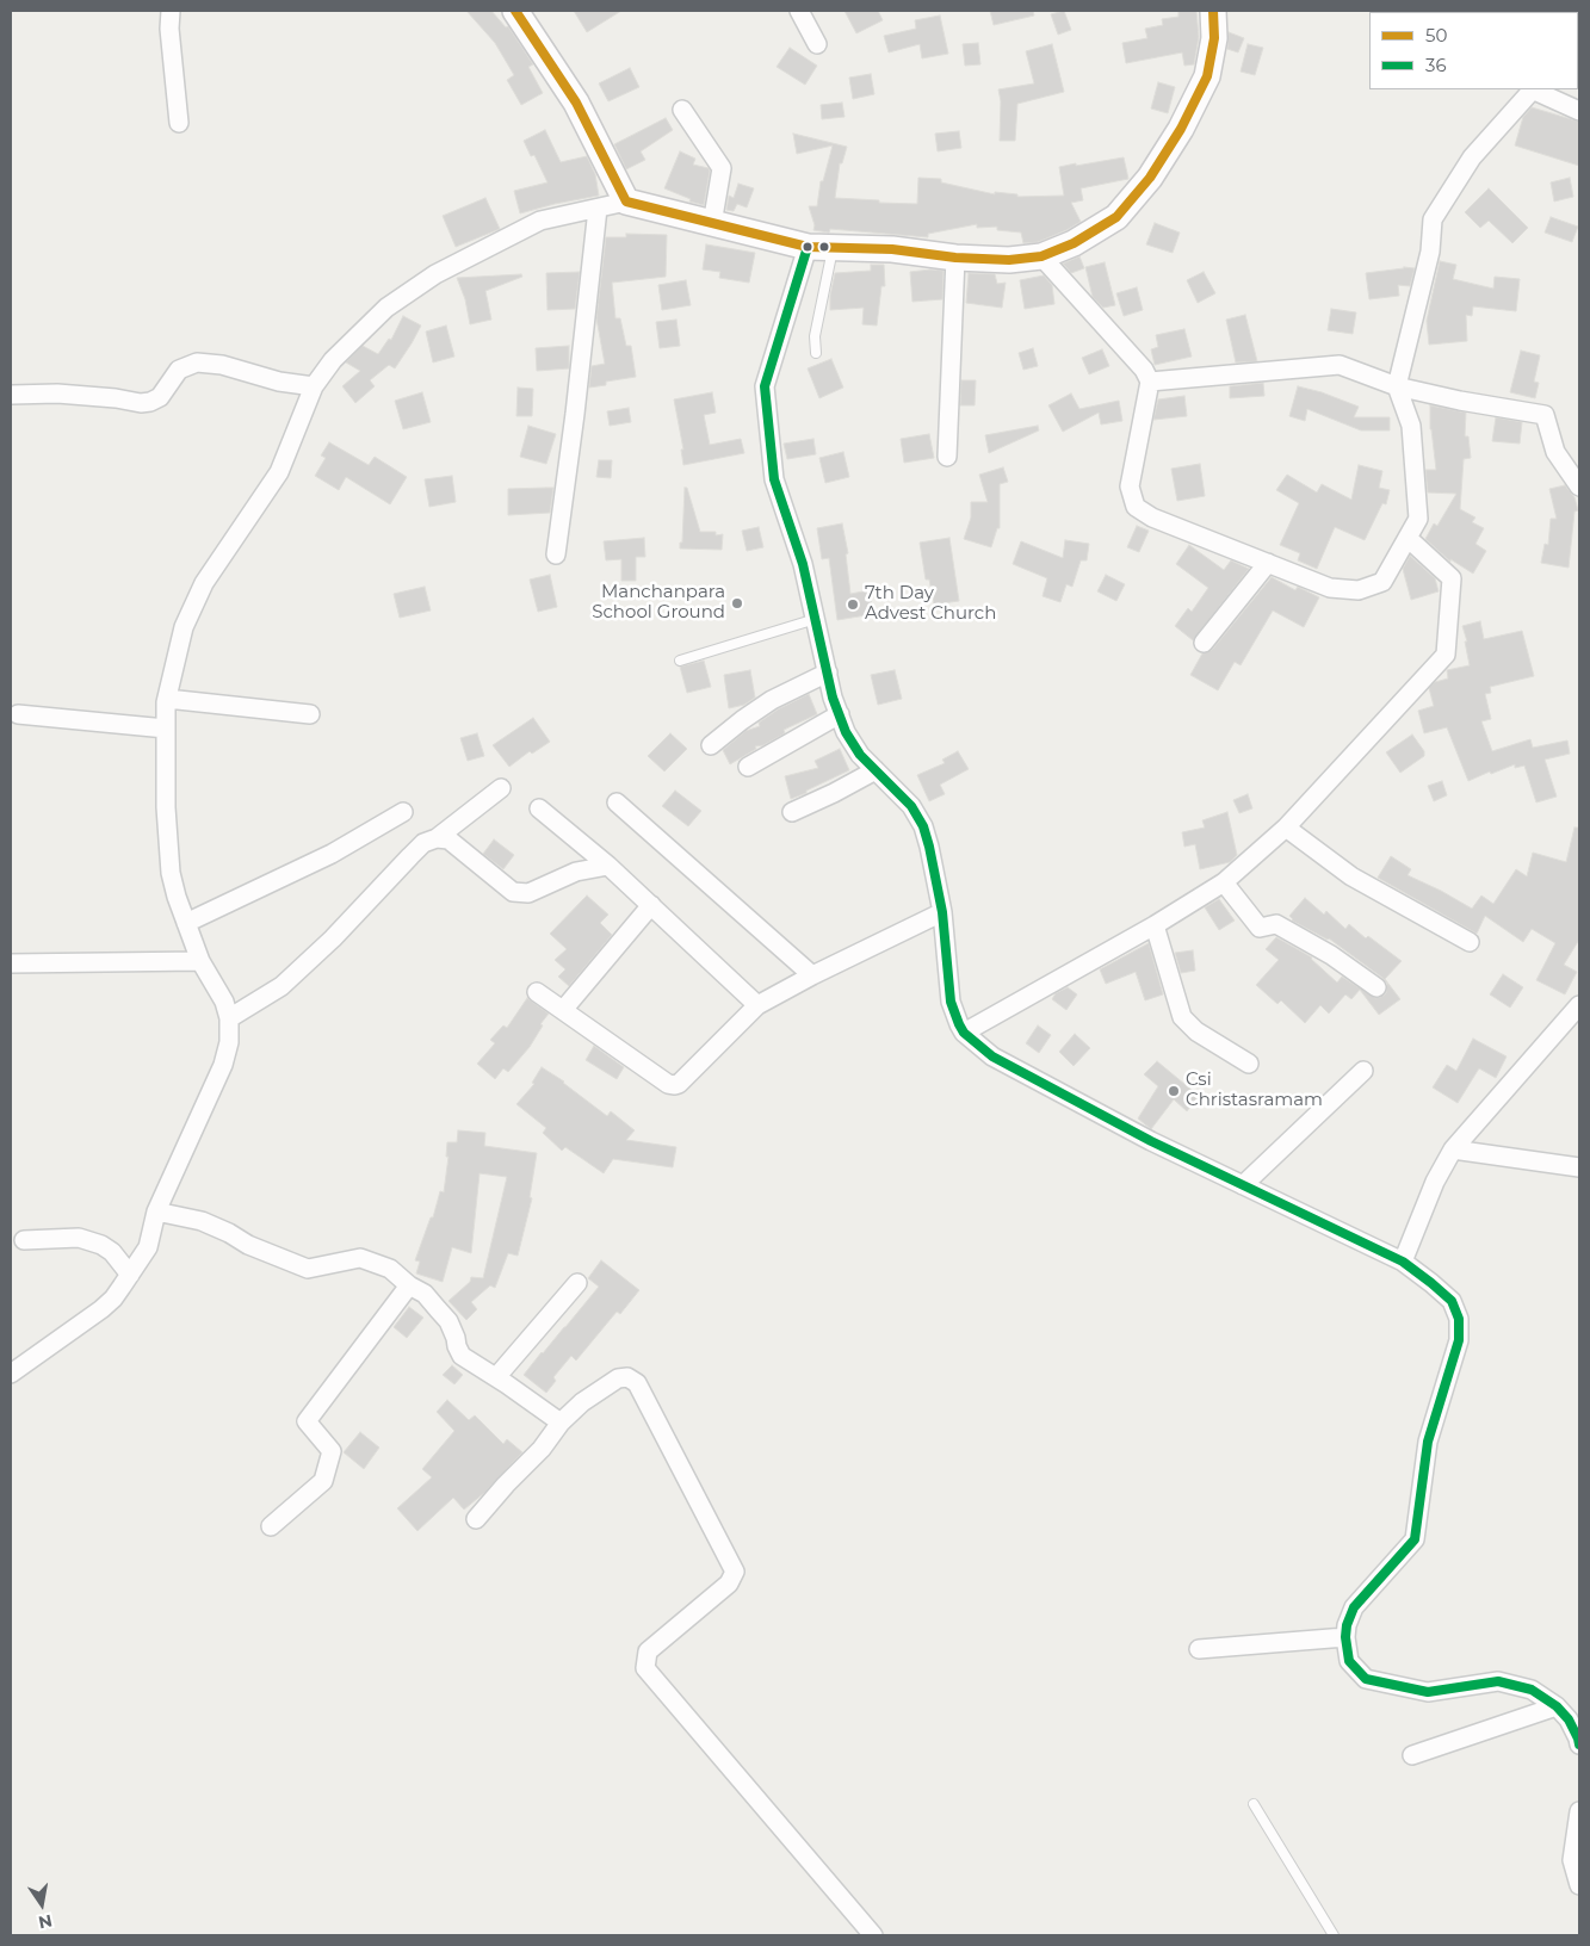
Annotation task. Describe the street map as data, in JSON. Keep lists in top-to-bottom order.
{
  "places": ["Manchanpara School Ground", "7th Day Advest Church", "Csi Christasramam"],
  "lines": ["transit line 50", "transit line 36"],
  "legend": ["50", "36"],
  "north": "bottom"
}
